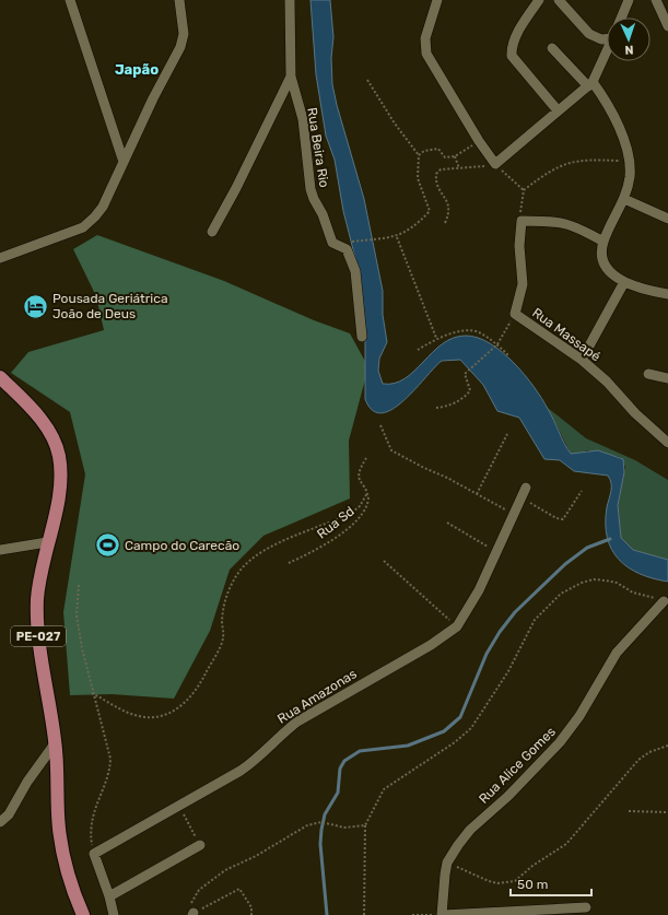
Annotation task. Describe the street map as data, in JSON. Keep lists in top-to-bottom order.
{
  "streets": {
    "main road": ["PE-027"],
    "street": [
      "Rua Beira Rio",
      "Rua Massapé",
      "Rua Amazonas",
      "Rua Alice Gomes"
    ],
    "path": ["Rua Sd"]
  },
  "districts": ["Japão"],
  "places": {
    "hotel": ["Pousada Geriátrica João de Deus"],
    "sports": ["Campo do Carecão"]
  },
  "scale_bar": "50 m",
  "north": "bottom"
}
